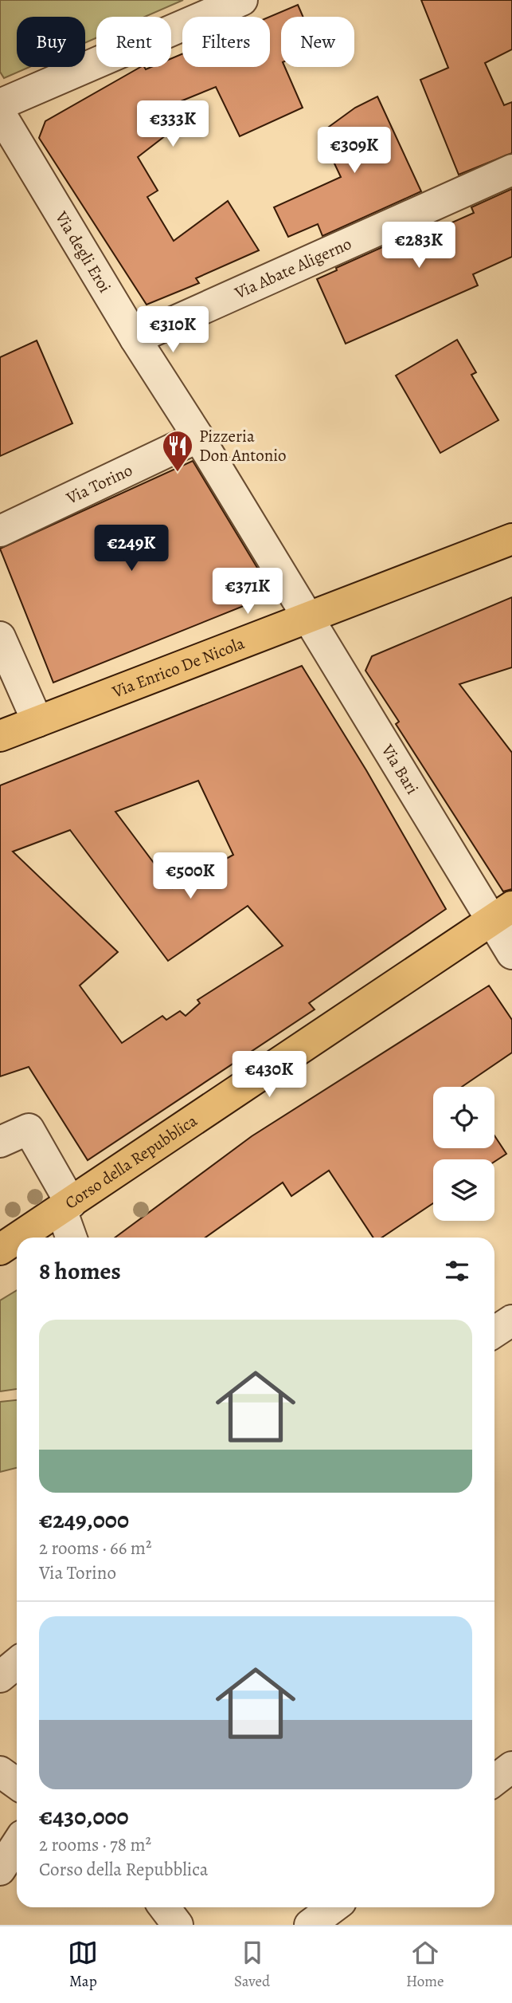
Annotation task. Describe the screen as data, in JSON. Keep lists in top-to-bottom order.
{
  "streets": {
    "main road": ["Via Enrico De Nicola", "Corso della Repubblica"],
    "street": [
      "Via degli Eroi",
      "Via Abate Aligerno",
      "Via Torino",
      "Via Bari"
    ]
  },
  "crossings": [
    ["Via degli Eroi", "Via Abate Aligerno"],
    ["Via degli Eroi", "Via Torino"],
    ["Via degli Eroi", "Via Enrico De Nicola"],
    ["Via degli Eroi", "Via Bari"],
    ["Via Enrico De Nicola", "Via Bari"],
    ["Via Bari", "Corso della Repubblica"]
  ],
  "places": {
    "restaurant": ["Pizzeria Don Antonio"]
  },
  "page": {
    "chip": [
      "Buy",
      "Rent",
      "Filters",
      "New"
    ],
    "price": [
      "€333K",
      "€309K",
      "€283K",
      "€310K",
      "€249K",
      "€371K",
      "€500K",
      "€430K"
    ],
    "heading": "8 homes",
    "list": [
      {
        "name": "€249,000",
        "note": "2 rooms · 66 m² · Via Torino"
      },
      {
        "name": "€430,000",
        "note": "2 rooms · 78 m² · Corso della Repubblica"
      }
    ],
    "tabs": ["Map", "Saved", "Home"]
  }
}
